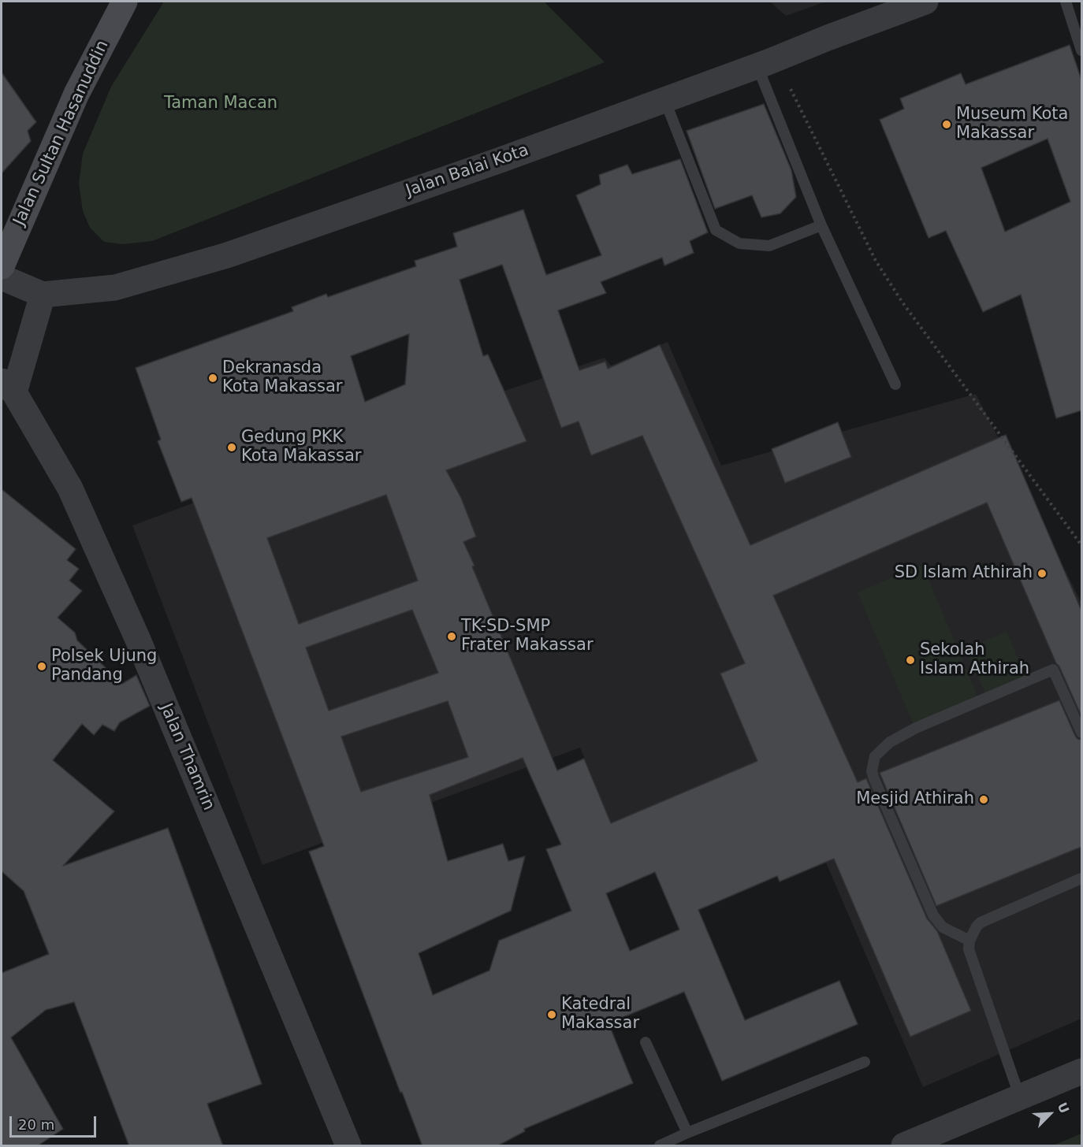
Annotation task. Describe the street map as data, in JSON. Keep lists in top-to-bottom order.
{
  "streets": {
    "main road": ["Jalan Sultan Hasanuddin"],
    "street": ["Jalan Balai Kota", "Jalan Thamrin"]
  },
  "parks": ["Taman Macan"],
  "places": [
    "Museum Kota Makassar",
    "Dekranasda Kota Makassar",
    "Gedung PKK Kota Makassar",
    "SD Islam Athirah",
    "TK-SD-SMP Frater Makassar",
    "Sekolah Islam Athirah",
    "Polsek Ujung Pandang",
    "Mesjid Athirah",
    "Katedral Makassar"
  ],
  "scale_bar": "20 m",
  "north": "top right"
}
